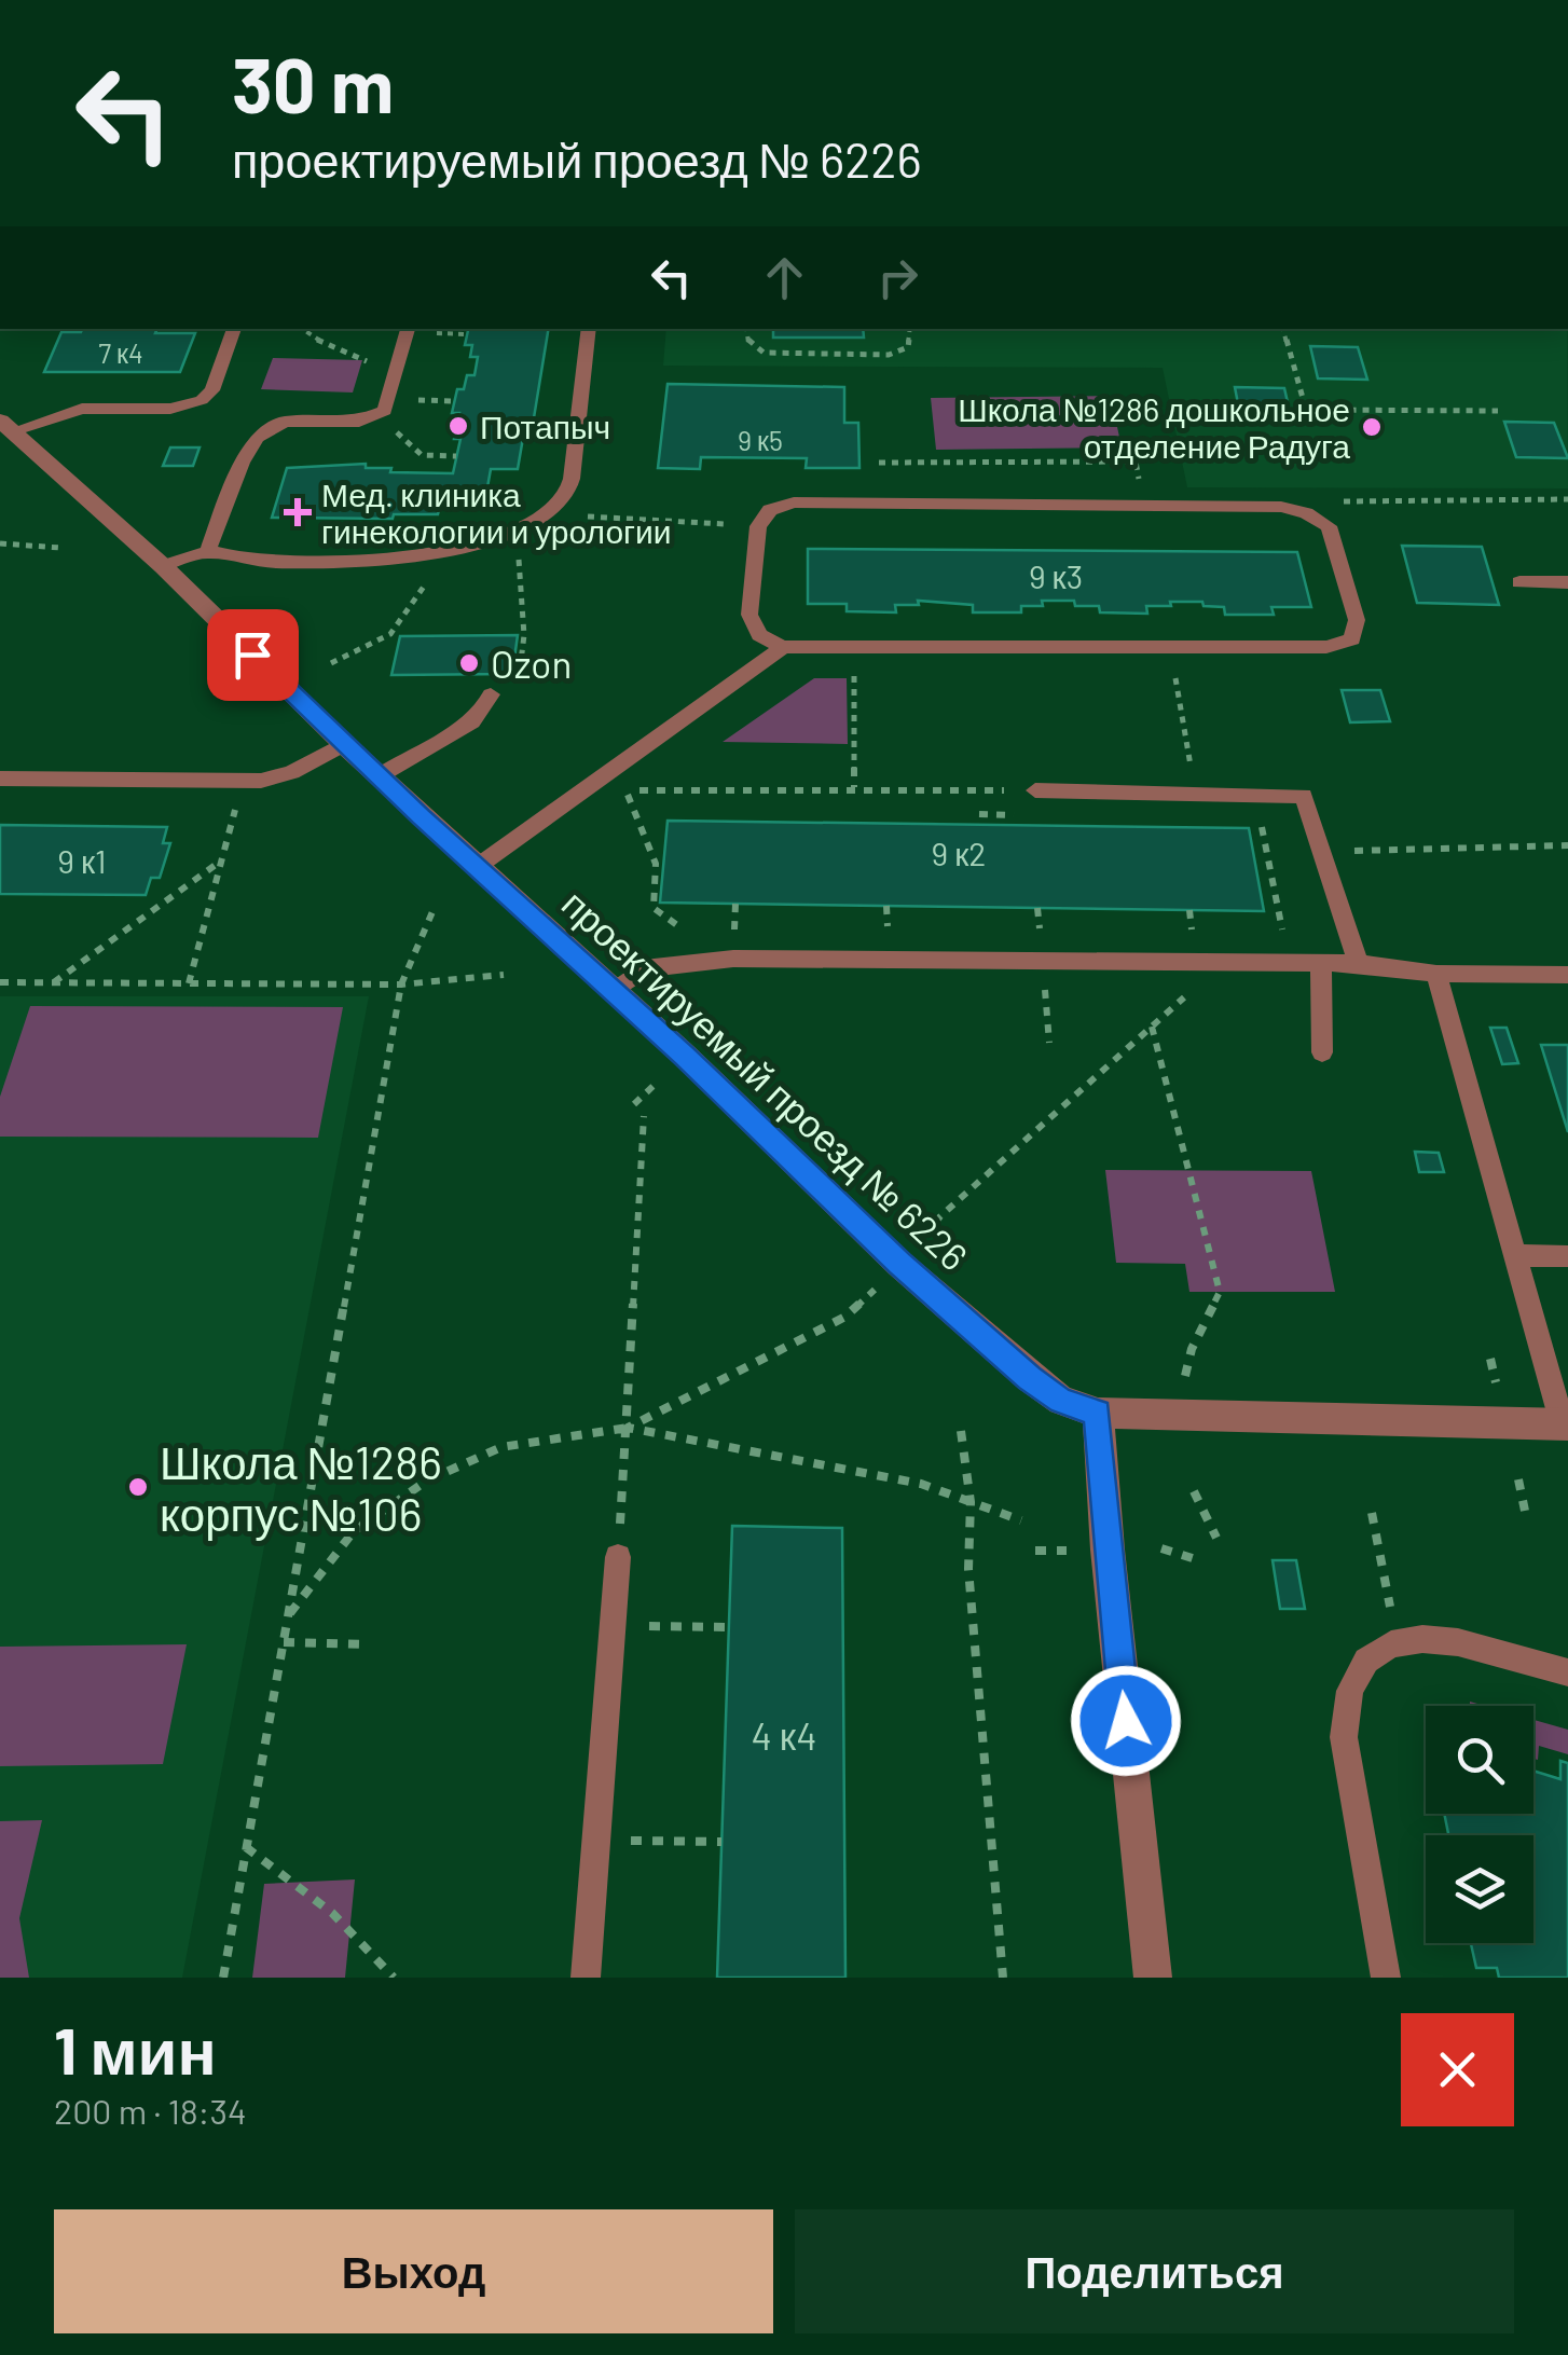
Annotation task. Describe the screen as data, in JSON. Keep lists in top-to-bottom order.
{
  "streets": {
    "street": ["проектируемый проезд № 6226"]
  },
  "places": {
    "other": [
      "Потапыч",
      "Школа №1286 дошкольное отделение Радуга",
      "Ozon",
      "Школа №1286 корпус №106"
    ],
    "health": ["Мед. клиника гинекологии и урологии"]
  },
  "house_numbers": [
    "7 к4",
    "9 к5",
    "9 к3",
    "9 к2",
    "9 к1",
    "4 к4"
  ],
  "page": {
    "turn": ["30 m", "проектируемый проезд № 6226"],
    "heading": ["1 мин", "200 m · 18:34"],
    "buttons": ["Выход", "Поделиться"]
  }
}
